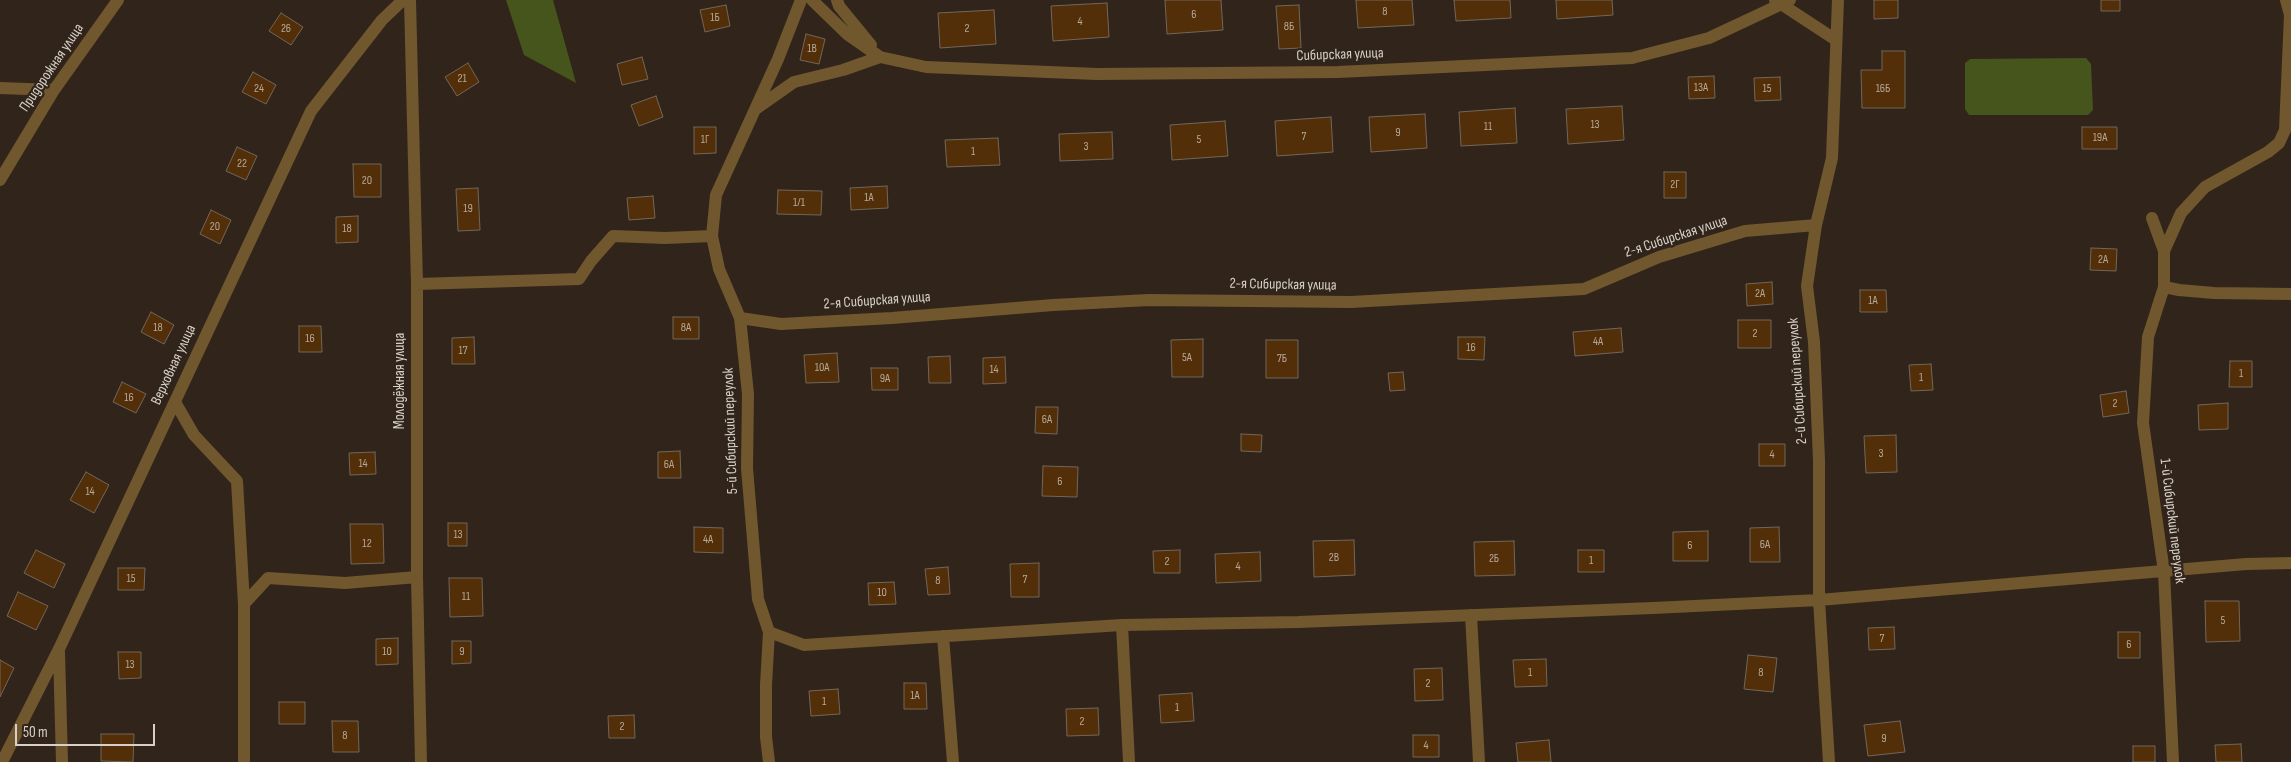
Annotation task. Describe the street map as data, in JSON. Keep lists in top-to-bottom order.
{
  "streets": {
    "street": [
      "Сибирская улица",
      "Придорожная улица",
      "2-я Сибирская улица",
      "Верховная улица",
      "Молодёжная улица",
      "2-й Сибирский переулок",
      "5-й Сибирский переулок",
      "1-й Сибирский переулок"
    ]
  },
  "crossings": [
    ["2-я Сибирская улица", "2-й Сибирский переулок"],
    ["2-я Сибирская улица", "5-й Сибирский переулок"]
  ],
  "house_numbers": [
    "8",
    "6",
    "1Б",
    "4",
    "8Б",
    "26",
    "2",
    "1В",
    "21",
    "13А",
    "24",
    "15",
    "16Б",
    "13",
    "11",
    "9",
    "7",
    "19А",
    "1Г",
    "5",
    "3",
    "1",
    "22",
    "20",
    "2Г",
    "1А",
    "1/1",
    "19",
    "20",
    "18",
    "2А",
    "2А",
    "1А",
    "18",
    "8А",
    "2",
    "16",
    "4А",
    "16",
    "17",
    "5А",
    "7Б",
    "10А",
    "14",
    "1",
    "1",
    "9А",
    "16",
    "2",
    "6А",
    "3",
    "4",
    "14",
    "6А",
    "6",
    "14",
    "13",
    "4А",
    "12",
    "6А",
    "6",
    "2В",
    "2Б",
    "1",
    "2",
    "4",
    "15",
    "7",
    "8",
    "10",
    "11",
    "5",
    "7",
    "6",
    "10",
    "9",
    "13",
    "1",
    "8",
    "2",
    "1А",
    "1",
    "1",
    "2",
    "2",
    "8",
    "9",
    "4"
  ],
  "scale_bar": "50 m"
}
